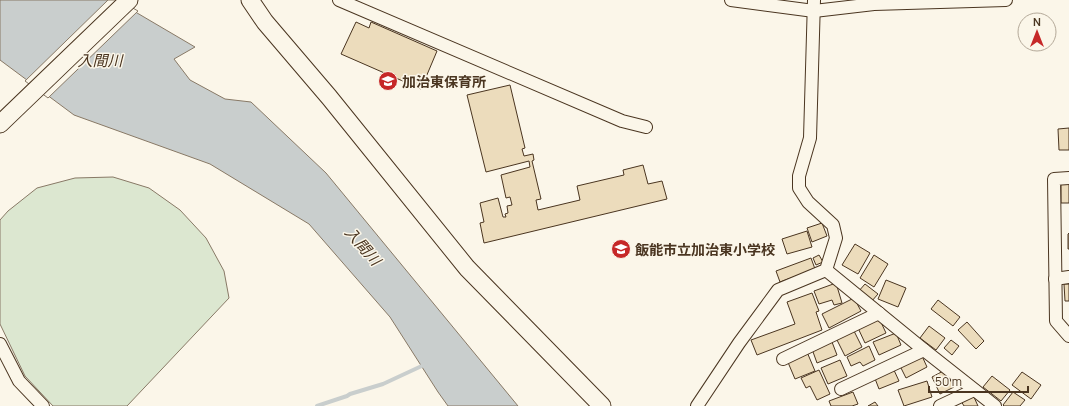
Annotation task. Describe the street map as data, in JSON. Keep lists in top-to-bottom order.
{
  "water": ["入間川"],
  "places": {
    "school or university": ["加治東保育所", "飯能市立加治東小学校"]
  },
  "scale_bar": "50 m",
  "north": "top"
}
